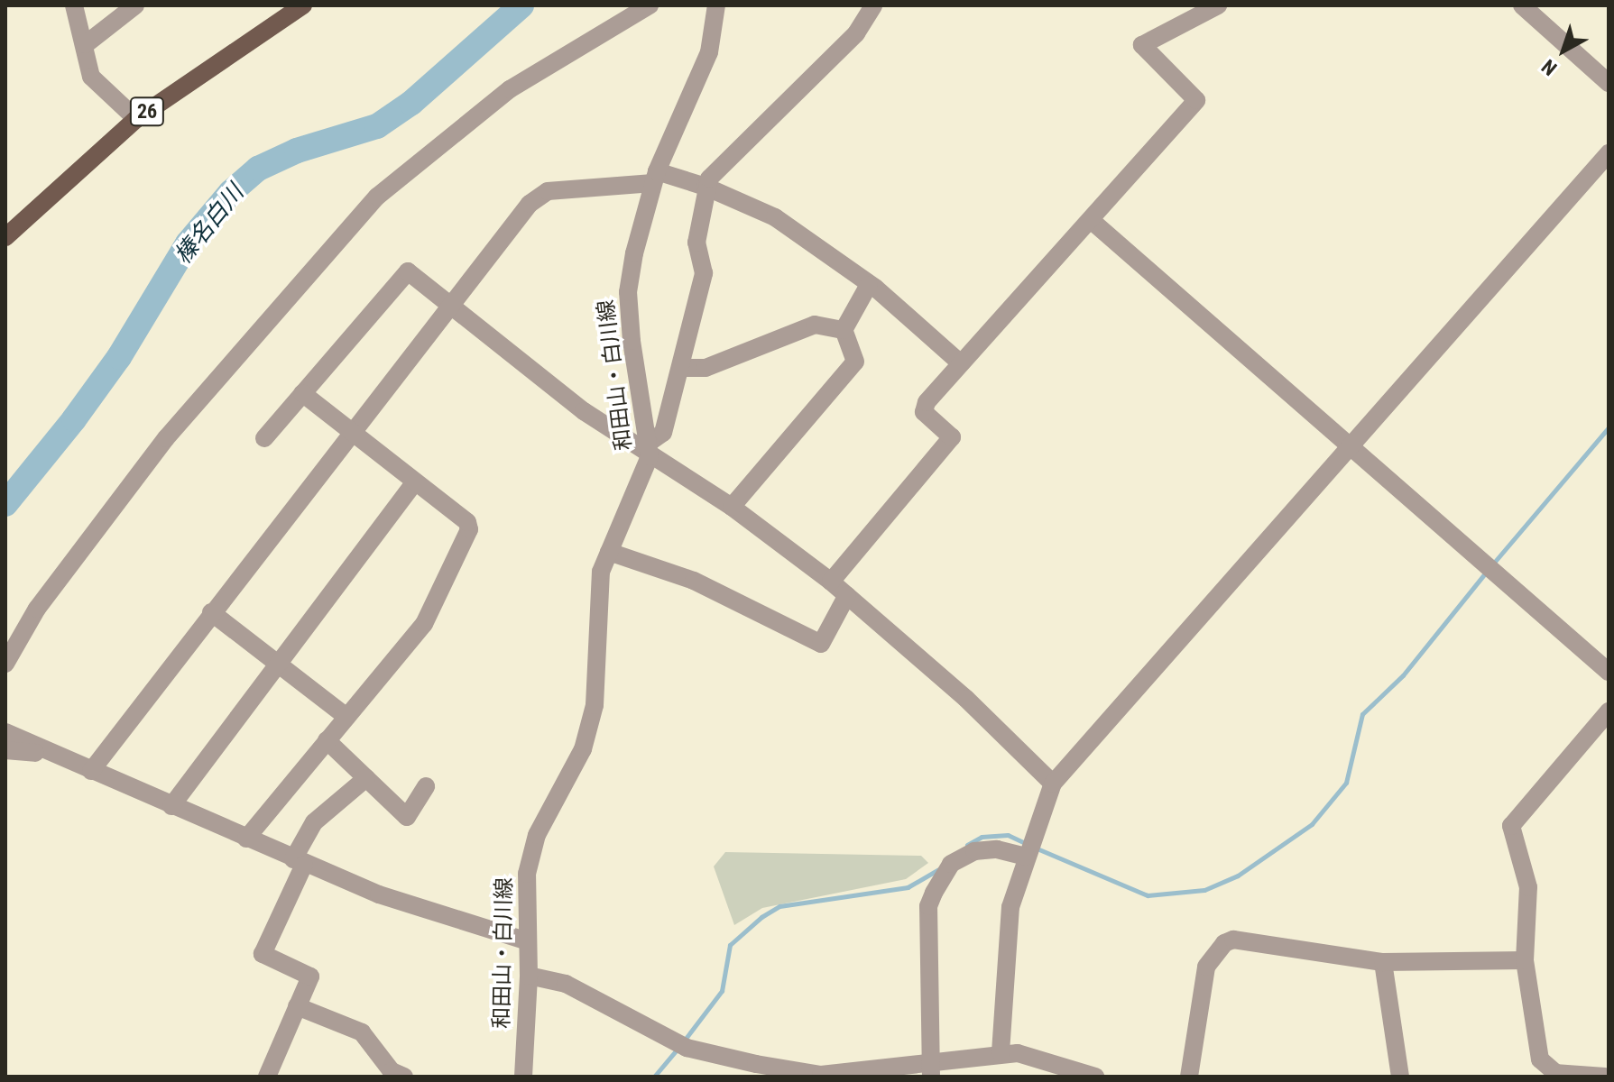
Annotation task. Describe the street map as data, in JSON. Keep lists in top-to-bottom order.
{
  "streets": {
    "main road": ["26"],
    "street": ["和田山・白川線"]
  },
  "water": ["榛名白川"],
  "north": "bottom left"
}
